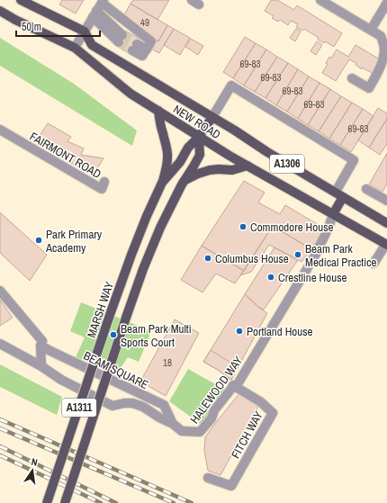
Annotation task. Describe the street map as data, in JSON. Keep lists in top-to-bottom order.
{
  "streets": {
    "main road": [
      "NEW ROAD",
      "A1306",
      "MARSH WAY",
      "A1311"
    ],
    "street": [
      "FAIRMONT ROAD",
      "BEAM SQUARE",
      "HALEWOOD WAY",
      "FITCH WAY"
    ]
  },
  "crossings": [
    ["NEW ROAD", "MARSH WAY"],
    ["NEW ROAD", "HALEWOOD WAY"],
    ["NEW ROAD", "A1311"],
    ["MARSH WAY", "A1311"],
    ["BEAM SQUARE", "HALEWOOD WAY"],
    ["HALEWOOD WAY", "FITCH WAY"]
  ],
  "places": [
    "Commodore House",
    "Park Primary Academy",
    "Beam Park Medical Practice",
    "Columbus House",
    "Crestline House",
    "Portland House",
    "Beam Park Multi Sports Court"
  ],
  "house_numbers": [
    "49",
    "69-83",
    "69-83",
    "69-83",
    "69-83",
    "69-83",
    "18"
  ],
  "scale_bar": "50 m",
  "north": "top"
}
